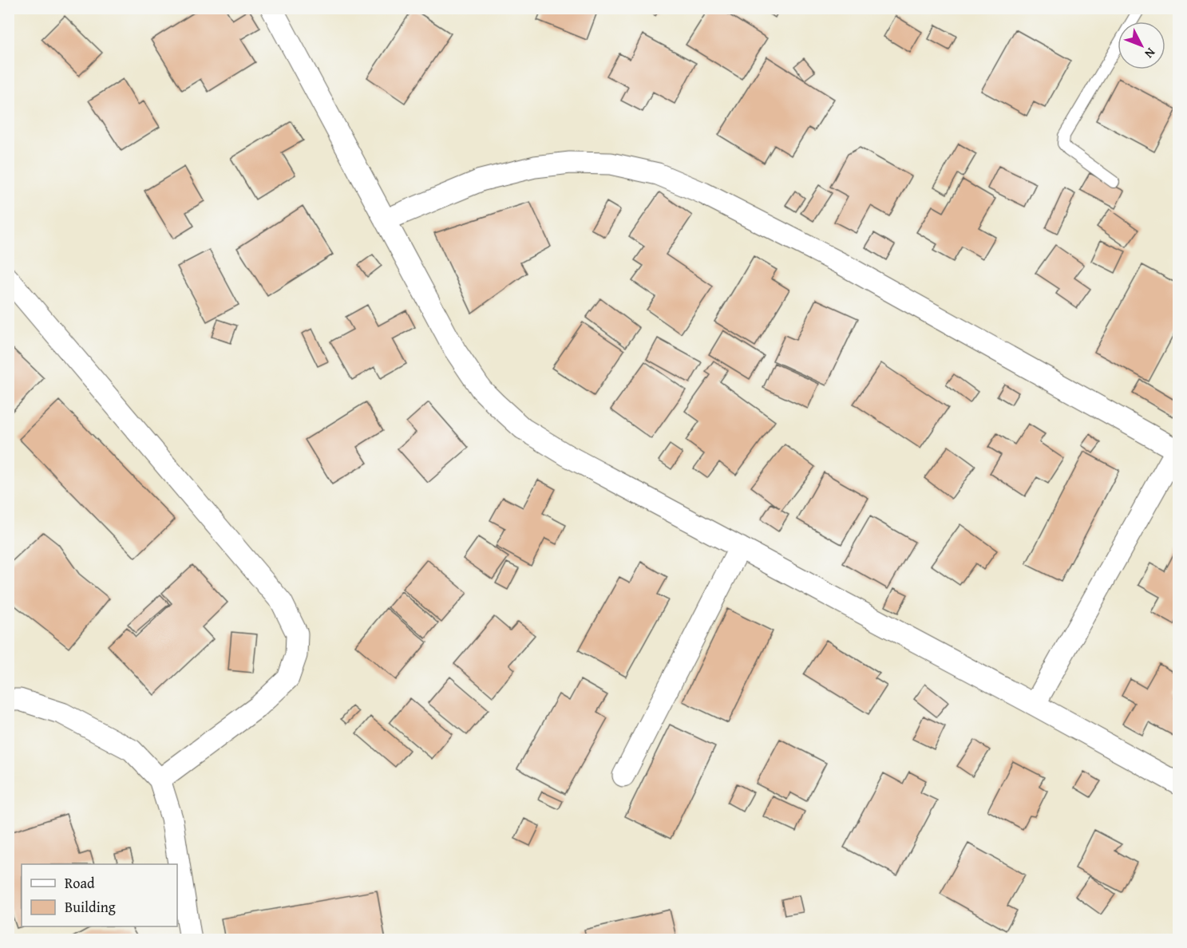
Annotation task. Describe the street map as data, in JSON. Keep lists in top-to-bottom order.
{
  "legend": ["Road", "Building"],
  "north": "bottom right"
}
